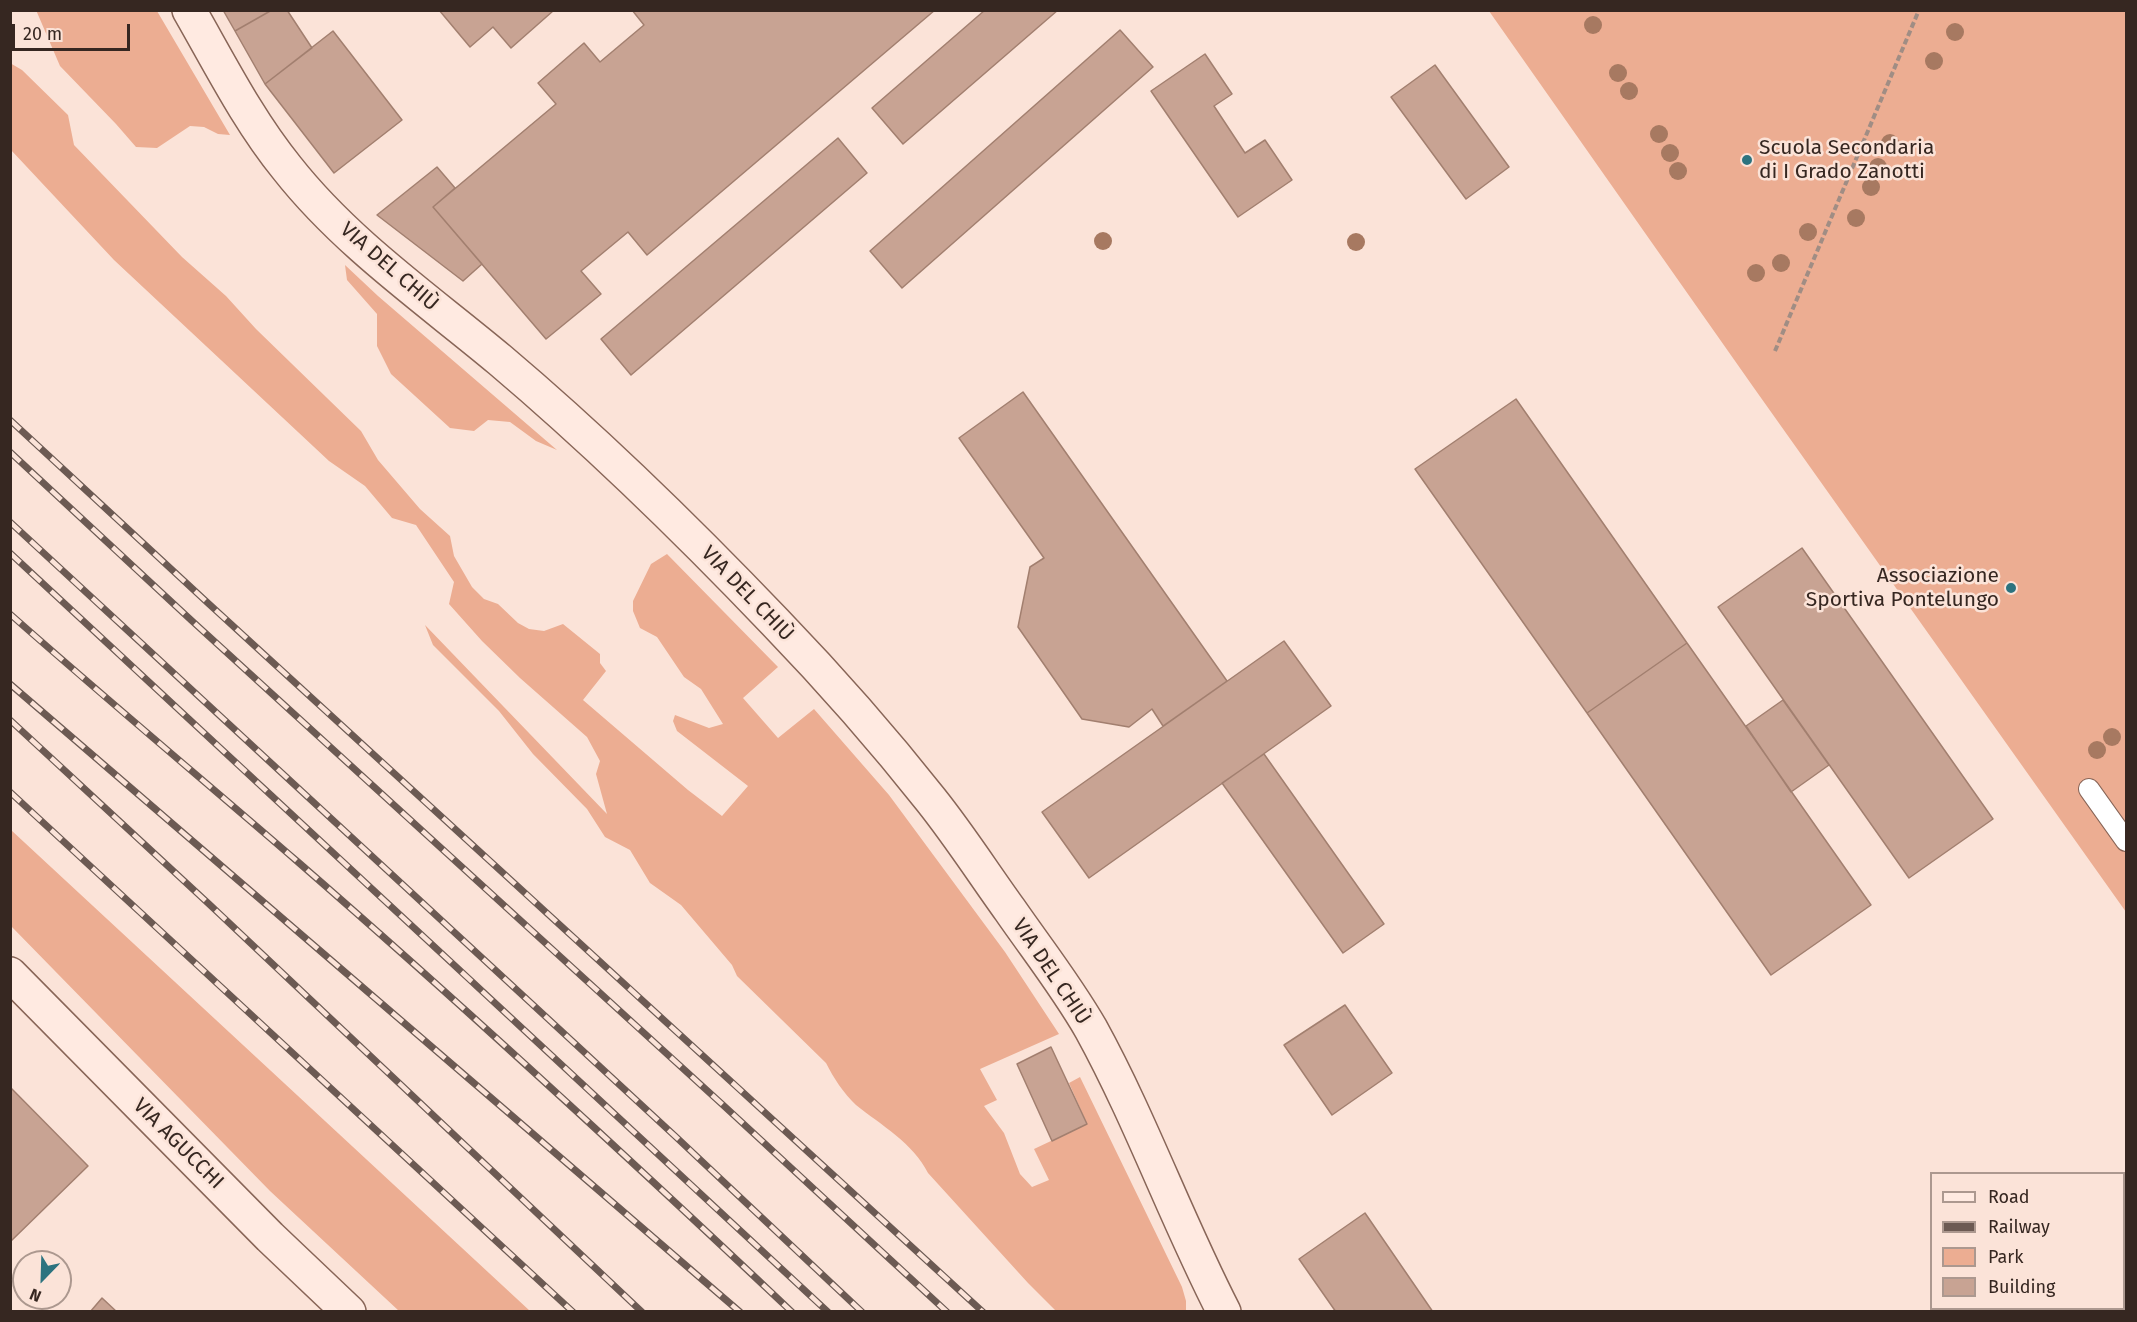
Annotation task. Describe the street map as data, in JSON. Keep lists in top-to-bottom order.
{
  "streets": {
    "street": ["VIA DEL CHIÙ", "VIA AGUCCHI"]
  },
  "places": ["Scuola Secondaria di I Grado Zanotti", "Associazione Sportiva Pontelungo"],
  "legend": [
    "Road",
    "Railway",
    "Park",
    "Building"
  ],
  "scale_bar": "20 m",
  "north": "bottom left"
}
